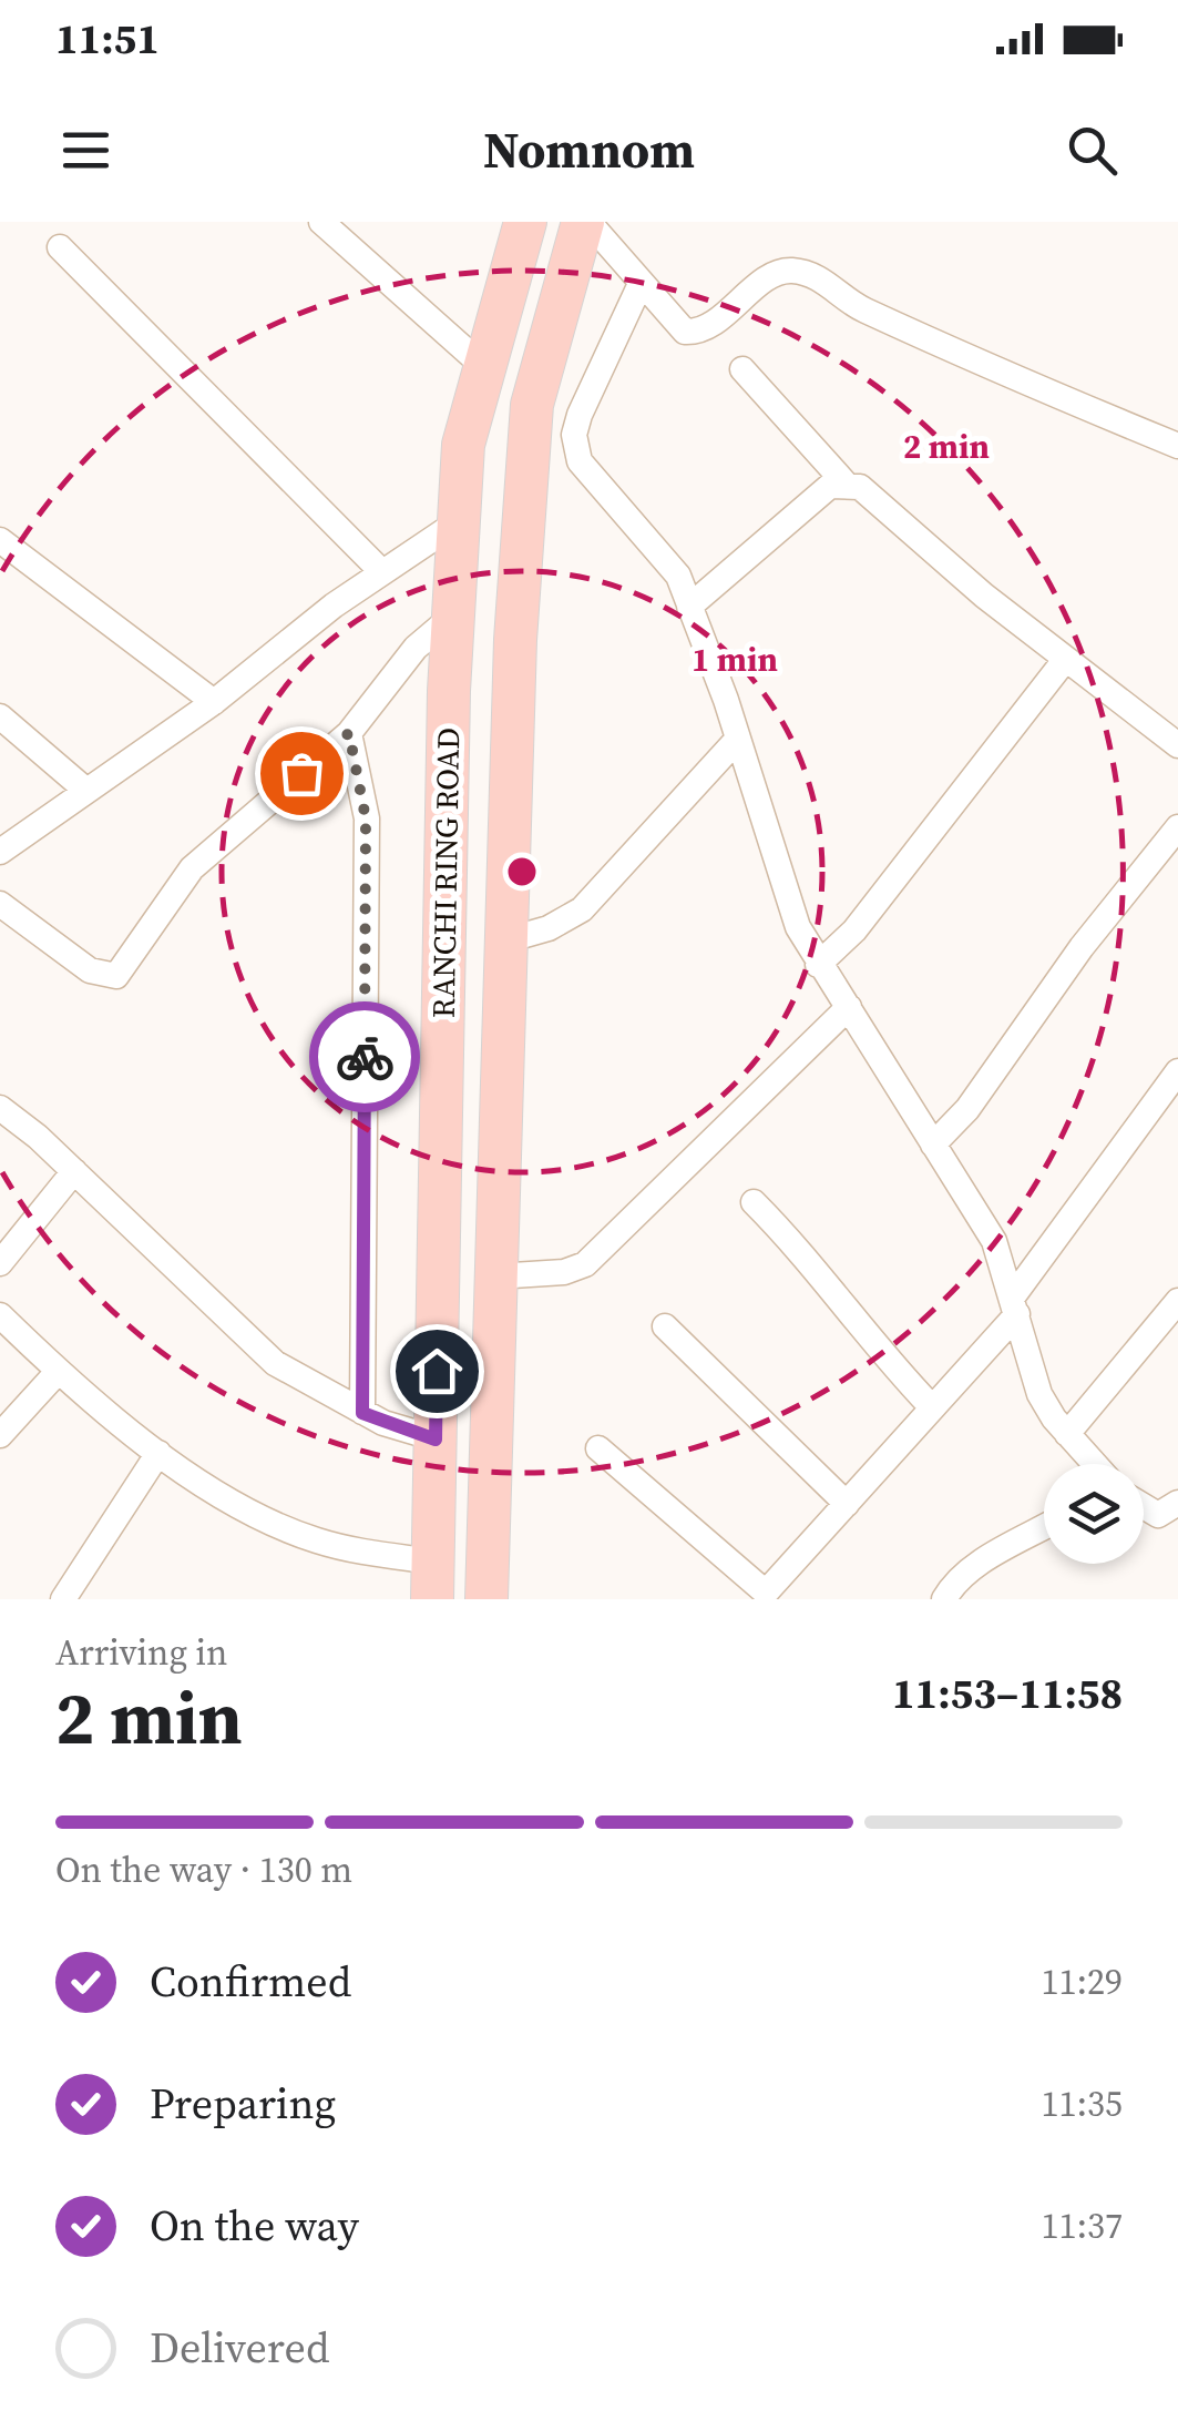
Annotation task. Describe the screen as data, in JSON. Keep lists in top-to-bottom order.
{
  "streets": {
    "main road": ["RANCHI RING ROAD"]
  },
  "page": {
    "status": "11:51",
    "header": "Nomnom",
    "heading": ["2 min", "Arriving in", "11:53–11:58"],
    "bar": "On the way · 130 m",
    "list": [
      ["Confirmed", "11:29"],
      ["Preparing", "11:35"],
      ["On the way", "11:37"],
      "Delivered"
    ]
  },
  "rings": ["2 min", "1 min"]
}
